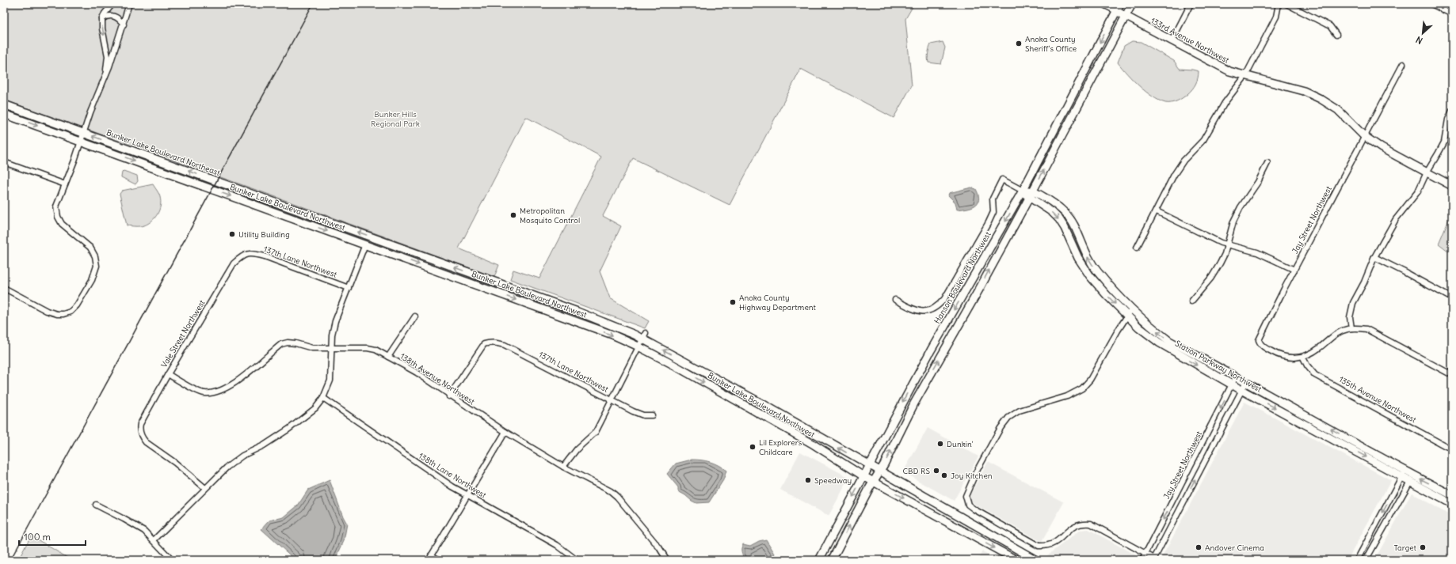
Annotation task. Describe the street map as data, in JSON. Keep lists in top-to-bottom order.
{
  "streets": {
    "main road": [
      "133rd Avenue Northwest",
      "Bunker Lake Boulevard Northeast",
      "Bunker Lake Boulevard Northwest",
      "Hanson Boulevard Northwest",
      "Station Parkway Northwest"
    ],
    "street": [
      "Jay Street Northwest",
      "137th Lane Northwest",
      "Vale Street Northwest",
      "138th Avenue Northwest",
      "135th Avenue Northwest",
      "138th Lane Northwest"
    ]
  },
  "crossings": [
    ["133rd Avenue Northwest", "Jay Street Northwest"],
    ["133rd Avenue Northwest", "Hanson Boulevard Northwest"],
    ["Bunker Lake Boulevard Northeast", "Bunker Lake Boulevard Northwest"],
    ["Bunker Lake Boulevard Northwest", "Hanson Boulevard Northwest"],
    ["Jay Street Northwest", "Station Parkway Northwest"],
    ["Jay Street Northwest", "135th Avenue Northwest"],
    ["137th Lane Northwest", "Vale Street Northwest"],
    ["137th Lane Northwest", "138th Avenue Northwest"],
    ["Hanson Boulevard Northwest", "Station Parkway Northwest"],
    ["Vale Street Northwest", "138th Avenue Northwest"]
  ],
  "one_way": ["Bunker Lake Boulevard Northeast"],
  "parks": ["Bunker Hills Regional Park"],
  "places": [
    "Anoka County Sheriff's Office",
    "Metropolitan Mosquito Control",
    "Utility Building",
    "Anoka County Highway Department",
    "Dunkin'",
    "Lil Explorers Childcare",
    "CBD RS",
    "Joy Kitchen",
    "Speedway",
    "Andover Cinema",
    "Target"
  ],
  "scale_bar": "100 m",
  "north": "bottom left"
}
